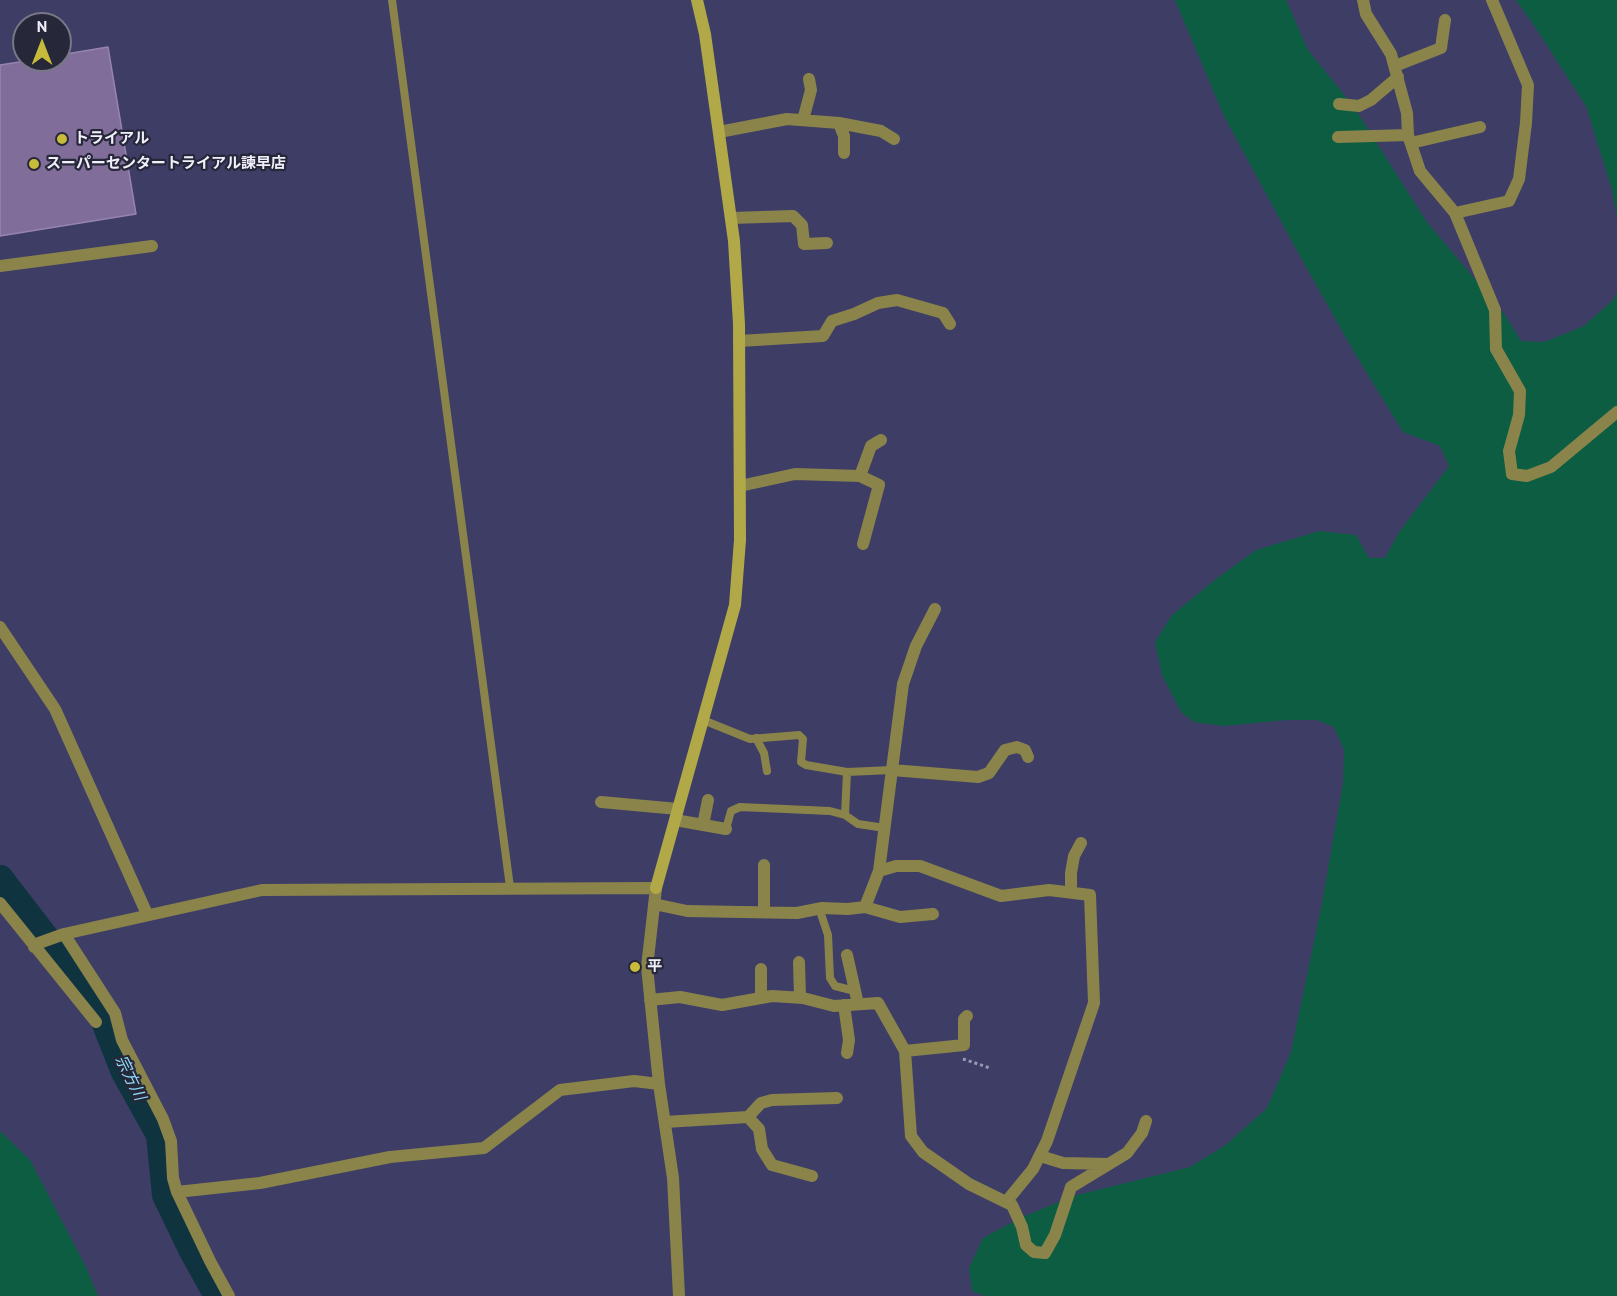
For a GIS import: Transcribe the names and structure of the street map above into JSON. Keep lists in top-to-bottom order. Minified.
{"water":["宗方川"],"places":["トライアル","スーパーセンタートライアル諫早店","平"],"north":"top"}
